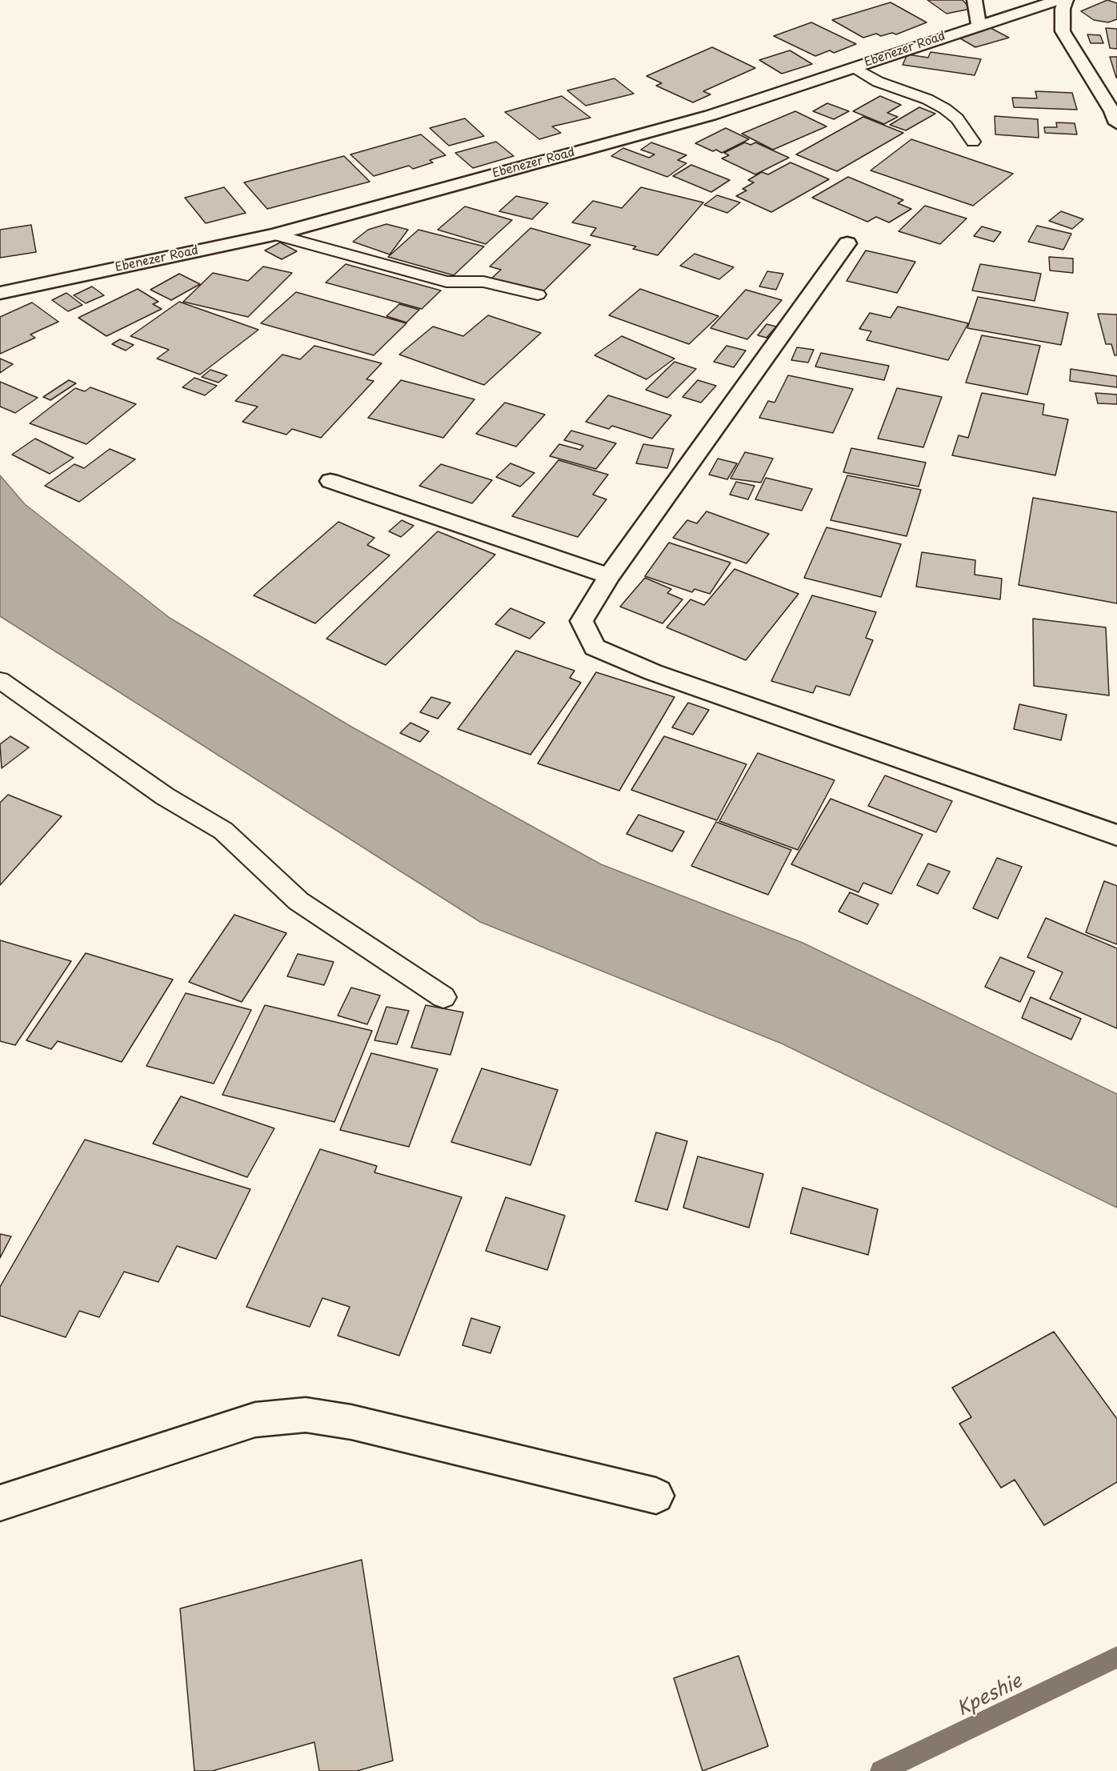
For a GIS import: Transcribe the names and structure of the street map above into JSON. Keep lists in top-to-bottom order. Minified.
{"streets":{"street":["Ebenezer Road"]},"water":["Kpeshie"]}
